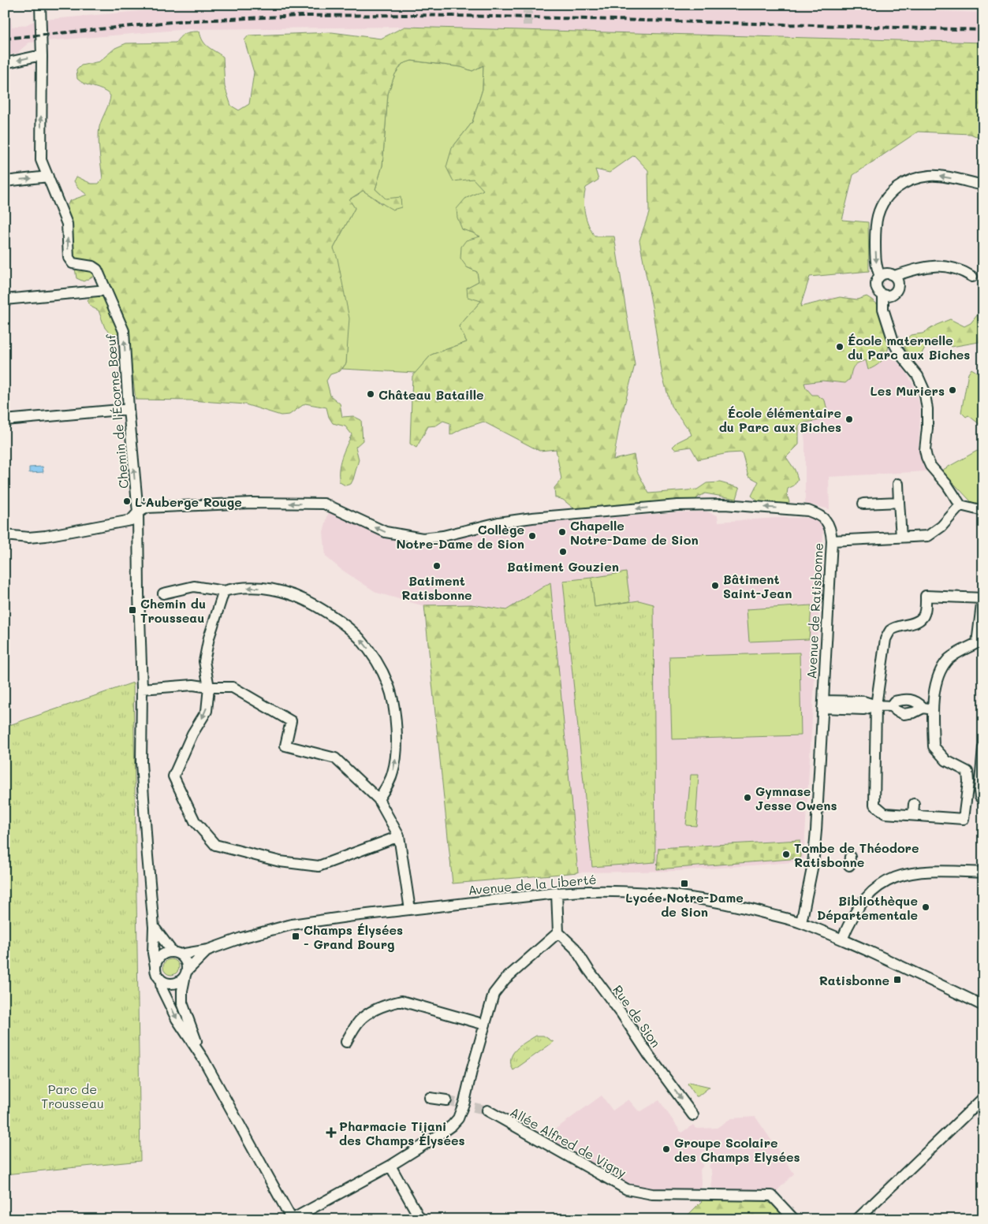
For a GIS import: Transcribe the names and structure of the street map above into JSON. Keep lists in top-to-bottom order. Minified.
{"streets":{"street":["Chemin de l'Écorne Bœuf","Avenue de Ratisbonne","Avenue de la Liberté","Rue de Sion","Allée Alfred de Vigny"]},"crossings":[["Chemin de l'Écorne Bœuf","Avenue de Ratisbonne"],["Chemin de l'Écorne Bœuf","Avenue de la Liberté"],["Avenue de Ratisbonne","Avenue de la Liberté"]],"one_way":["Chemin de l'Écorne Bœuf","Avenue de Ratisbonne","Rue de Sion"],"parks":["Parc de Trousseau"],"places":{"other":["École maternelle du Parc aux Biches","Les Muriers","Château Bataille","École élémentaire du Parc aux Biches","L'Auberge Rouge","Chapelle Notre-Dame de Sion","Collège Notre-Dame de Sion","Batiment Gouzien","Batiment Ratisbonne","Bâtiment Saint-Jean","Gymnase Jesse Owens","Tombe de Théodore Ratisbonne","Bibliothèque Départementale","Groupe Scolaire des Champs Elysées"],"transit":["Chemin du Trousseau","Lycée Notre-Dame de Sion","Champs Élysées - Grand Bourg","Ratisbonne"],"health":["Pharmacie Tijani des Champs Élysées"]}}
